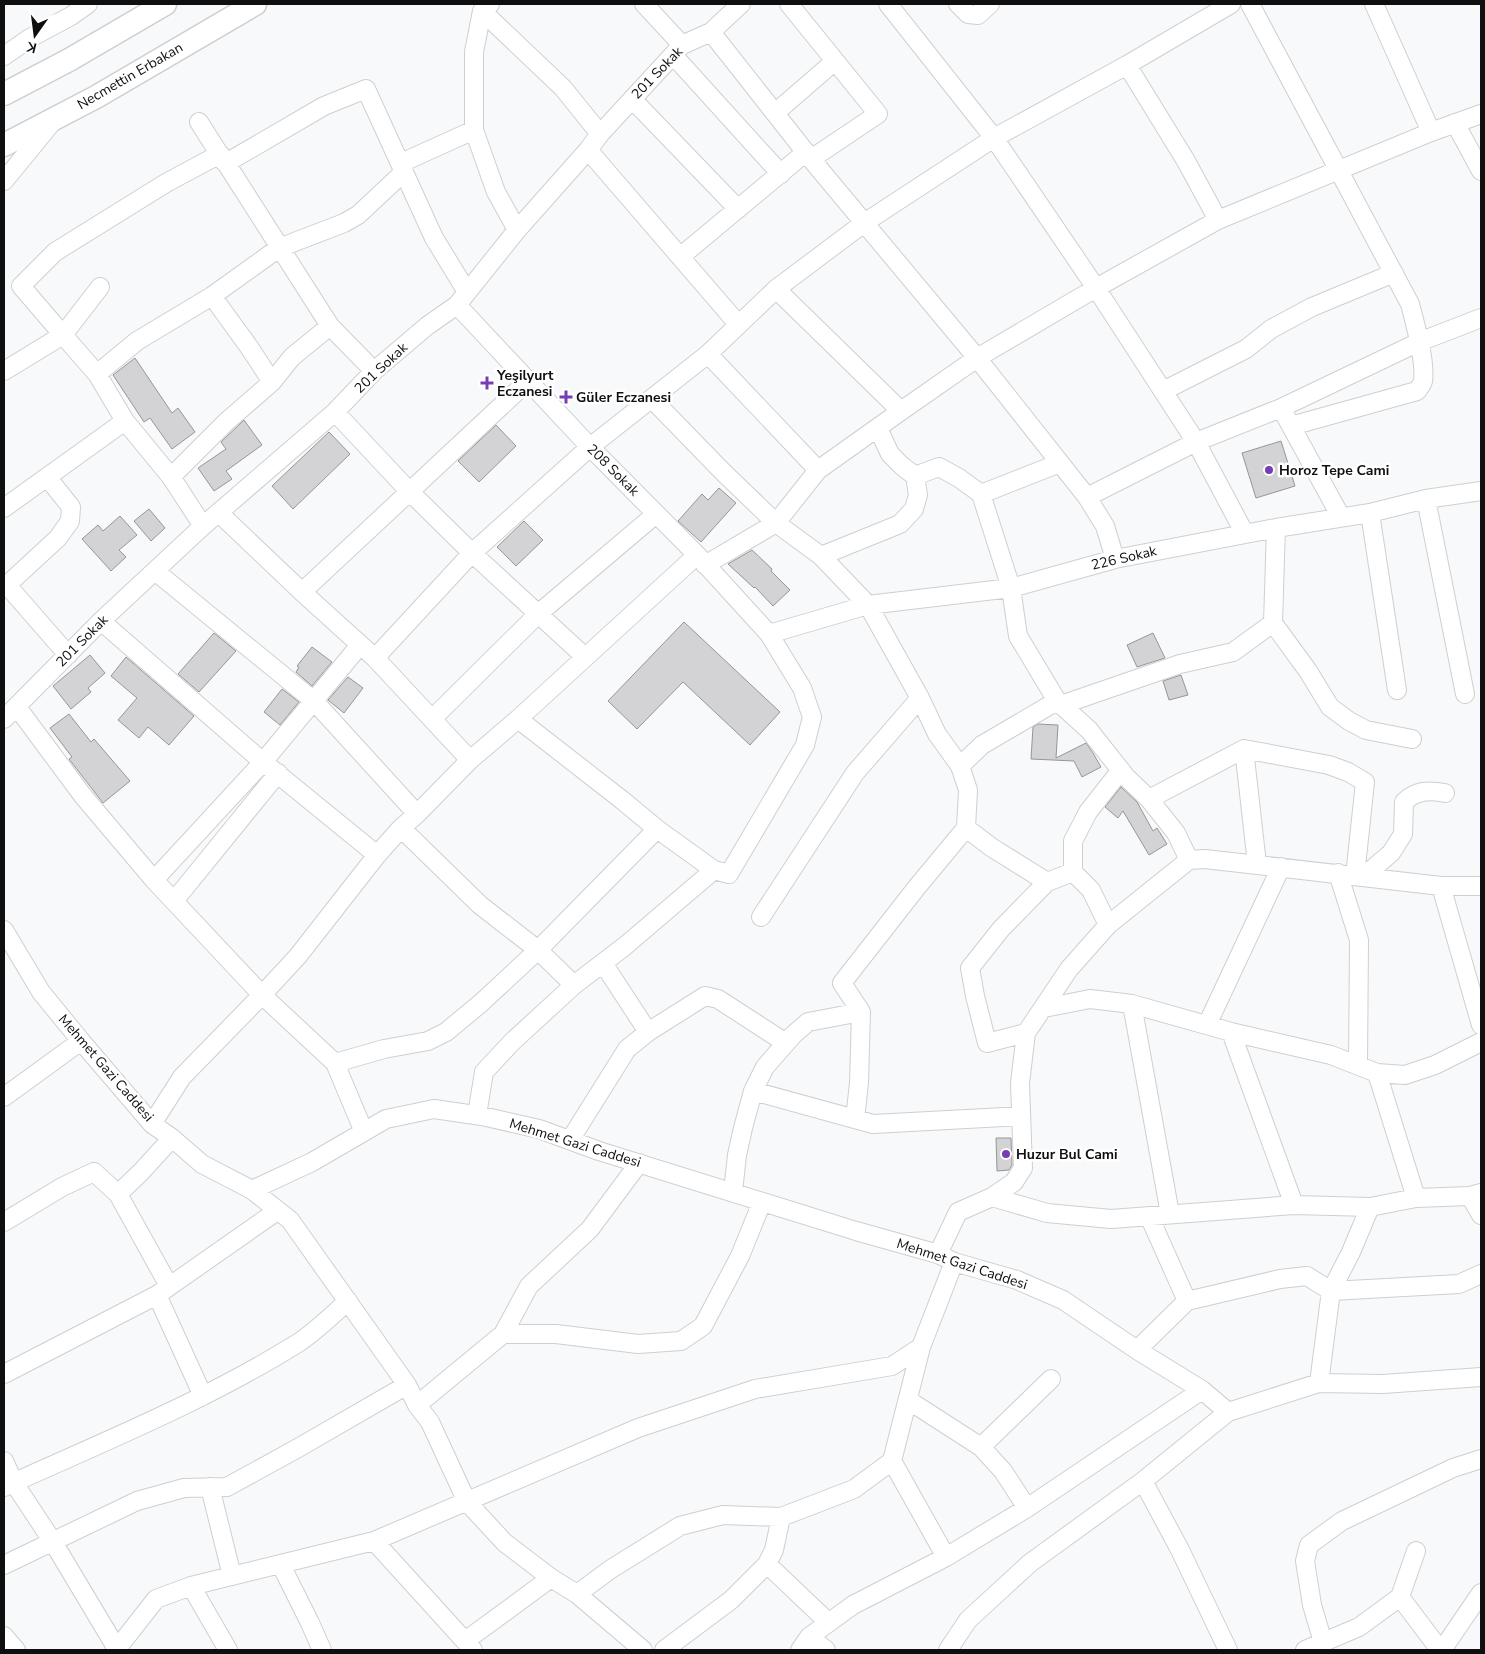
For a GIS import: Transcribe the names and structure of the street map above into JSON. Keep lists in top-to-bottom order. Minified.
{"streets":{"main road":["Necmettin Erbakan"],"street":["201 Sokak","208 Sokak","226 Sokak","Mehmet Gazi Caddesi"]},"crossings":[["201 Sokak","208 Sokak"],["208 Sokak","226 Sokak"]],"places":{"health":["Yeşilyurt Eczanesi","Güler Eczanesi"],"other":["Horoz Tepe Cami","Huzur Bul Cami"]},"north":"bottom"}
